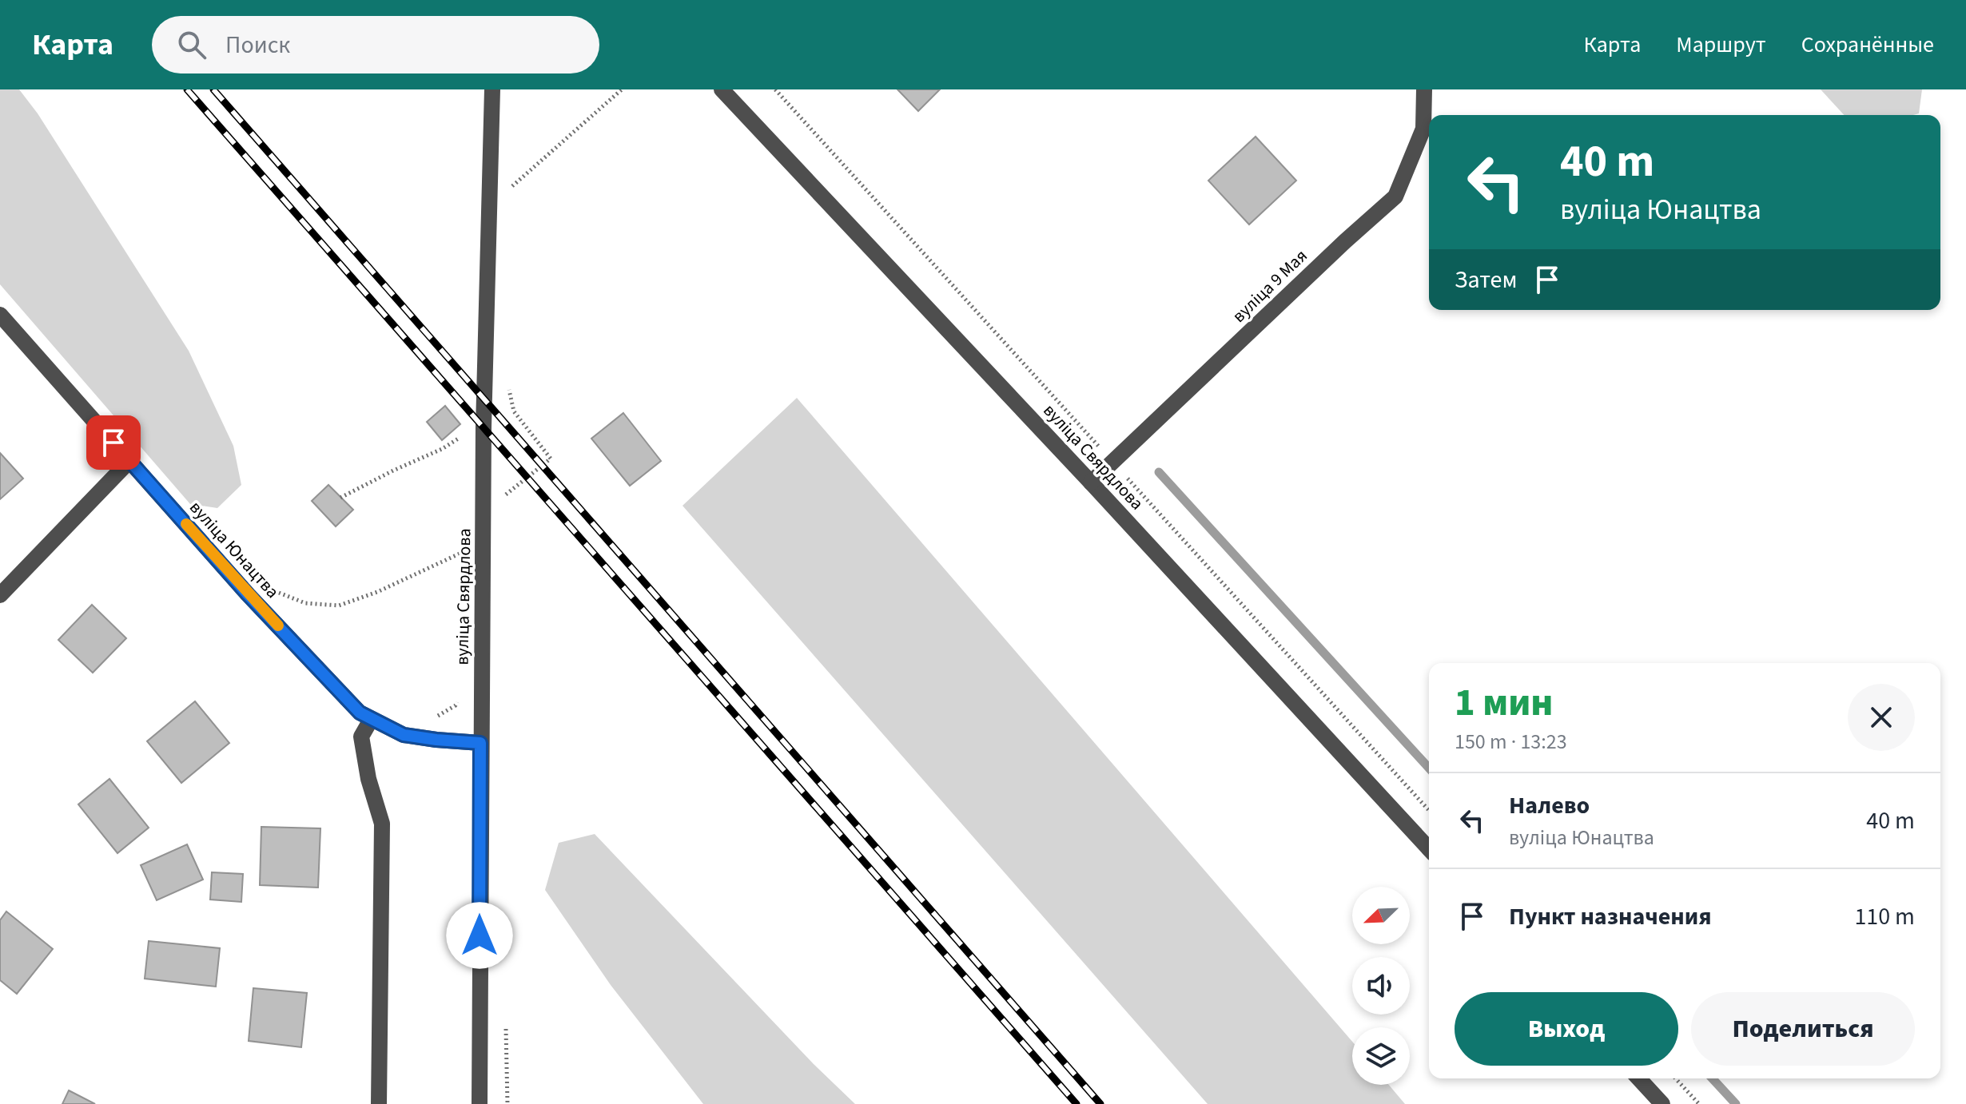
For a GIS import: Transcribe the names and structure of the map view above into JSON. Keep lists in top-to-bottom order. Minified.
{"streets":{"street":["вуліца 9 Мая","вуліца Свярдлова","вуліца Юнацтва"]},"crossings":[["вуліца 9 Мая","вуліца Свярдлова"],["вуліца Свярдлова","вуліца Юнацтва"]],"north":"bottom left","page":{"header":"Карта","search":"Поиск","nav":["Карта","Маршрут","Сохранённые"],"turn":["40 m","вуліца Юнацтва"],"then":"Затем","heading":["1 мин","150 m · 13:23"],"list":[{"name":"Налево","note":"вуліца Юнацтва","value":"40 m"},{"name":"Пункт назначения","value":"110 m"}],"buttons":["Выход","Поделиться"]}}
